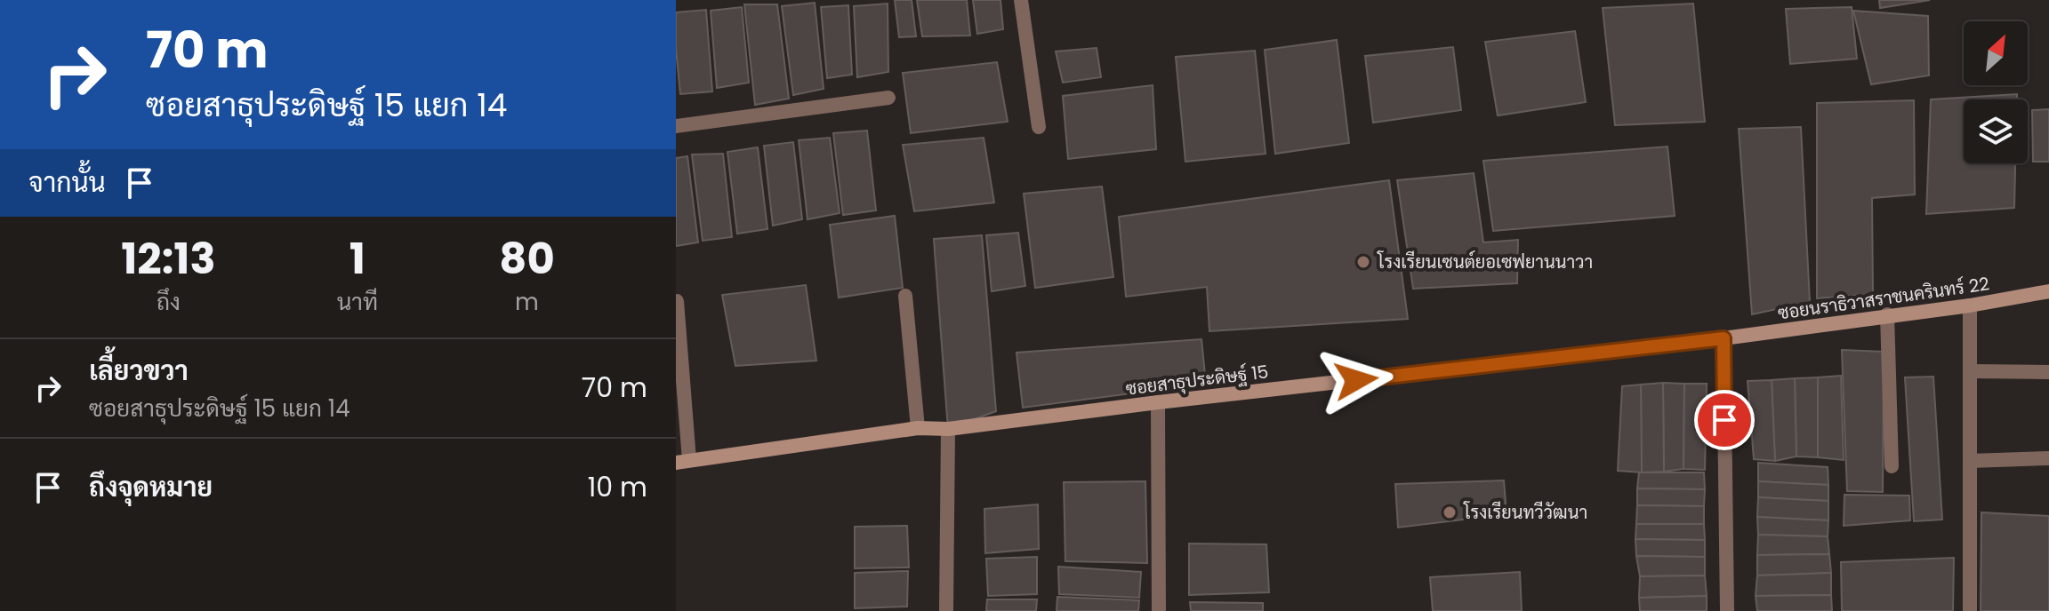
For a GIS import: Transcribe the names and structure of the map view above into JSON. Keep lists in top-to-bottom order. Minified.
{"streets":{"street":["ซอยนราธิวาสราชนครินทร์ 22","ซอยสาธุประดิษฐ์ 15"]},"crossings":[["ซอยนราธิวาสราชนครินทร์ 22","ซอยสาธุประดิษฐ์ 15"]],"places":["โรงเรียนเซนต์ยอเซฟยานนาวา","โรงเรียนทวีวัฒนา"],"north":"top right","page":{"turn":["70 m","ซอยสาธุประดิษฐ์ 15 แยก 14"],"then":"จากนั้น","eta":["12:13","ถึง","1","นาที","80","m"],"list":[{"name":"เลี้ยวขวา","note":"ซอยสาธุประดิษฐ์ 15 แยก 14","value":"70 m"},{"name":"ถึงจุดหมาย","value":"10 m"}]}}
